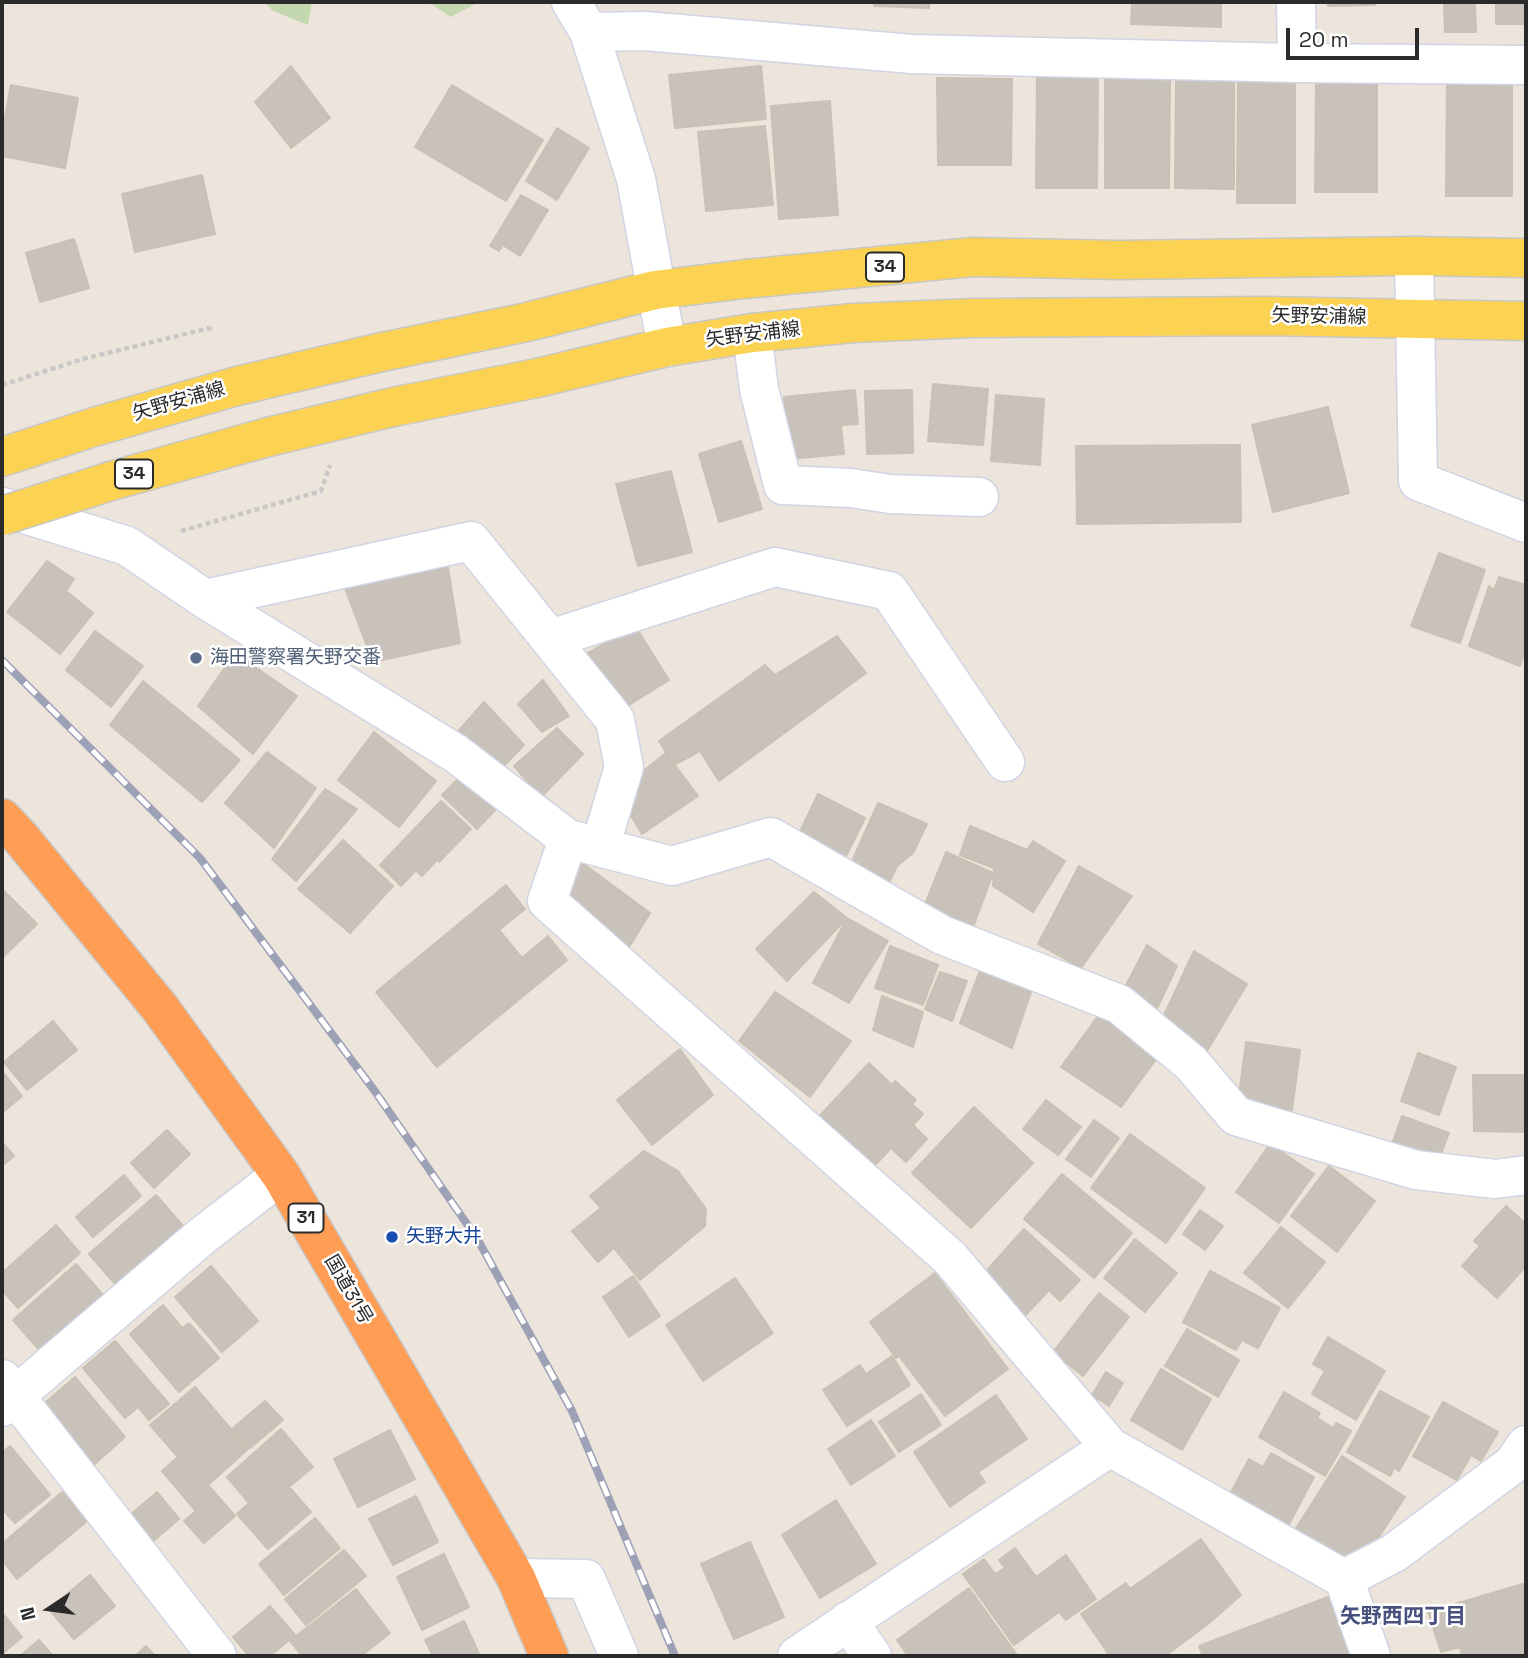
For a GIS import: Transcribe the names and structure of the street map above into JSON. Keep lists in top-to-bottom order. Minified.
{"streets":{"highway":["31","国道31号"],"main road":["34","矢野安浦線"]},"districts":["矢野西四丁目"],"places":["海田警察署矢野交番","矢野大井"],"scale_bar":"20 m","north":"left"}
